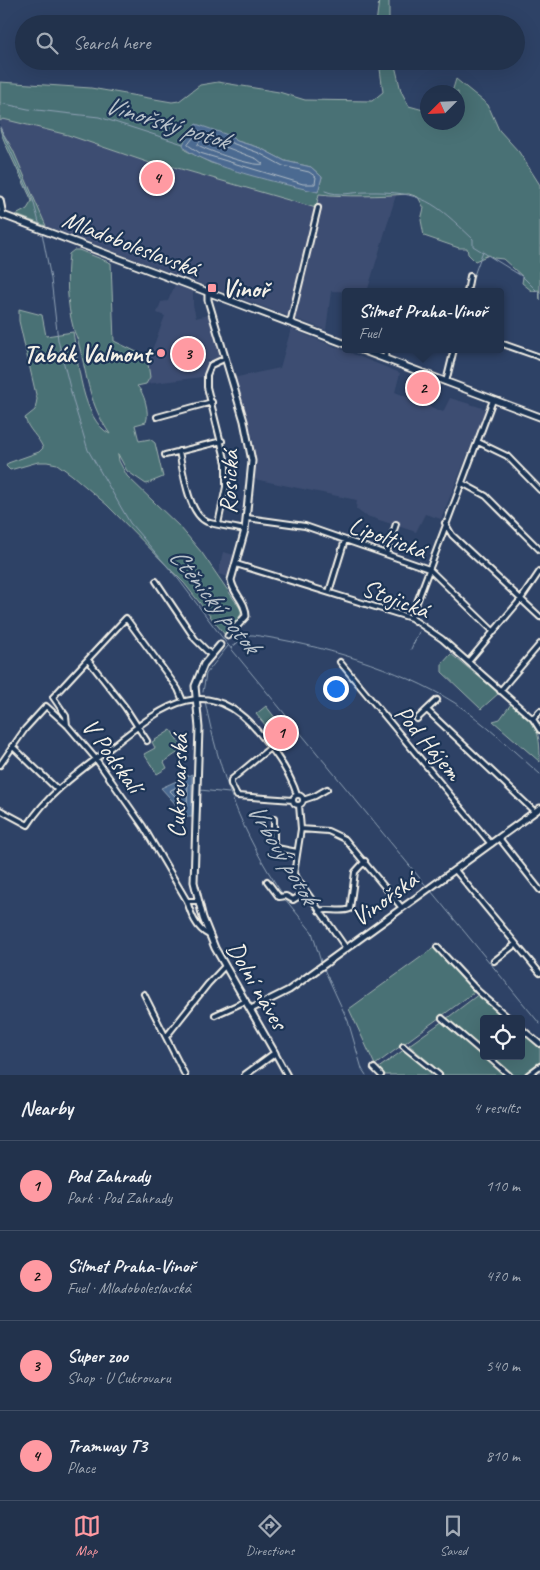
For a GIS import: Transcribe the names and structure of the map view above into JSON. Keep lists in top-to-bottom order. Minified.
{"streets":{"main road":["Mladoboleslavská"],"street":["Rosická","Lipoltická","Stojická","Pod Hájem","V Podskalí","Cukrovarská","Vinořská","Dolní náves"]},"crossings":[["Mladoboleslavská","Rosická"],["Rosická","Lipoltická"],["Rosická","Stojická"],["Pod Hájem","Vinořská"],["V Podskalí","Cukrovarská"],["V Podskalí","Dolní náves"],["Cukrovarská","Dolní náves"],["Vinořská","Dolní náves"]],"water":["Vinořský potok","Ctěnický potok","Vrbový potok"],"places":{"transit":["Vinoř"],"other":["Tabák Valmont"]},"north":"bottom left","page":{"search":"Search here","pins":["4","3","2","1"],"popup":["Silmet Praha-Vinoř","Fuel"],"heading":["Nearby","4 results"],"list":[{"mark":"1","name":"Pod Zahrady","note":"Park · Pod Zahrady","value":"110 m"},{"mark":"2","name":"Silmet Praha-Vinoř","note":"Fuel · Mladoboleslavská","value":"470 m"},{"mark":"3","name":"Super zoo","note":"Shop · U Cukrovaru","value":"540 m"},{"mark":"4","name":"Tramway T3","note":"Place","value":"810 m"}],"nav":["Map","Directions","Saved"]}}
